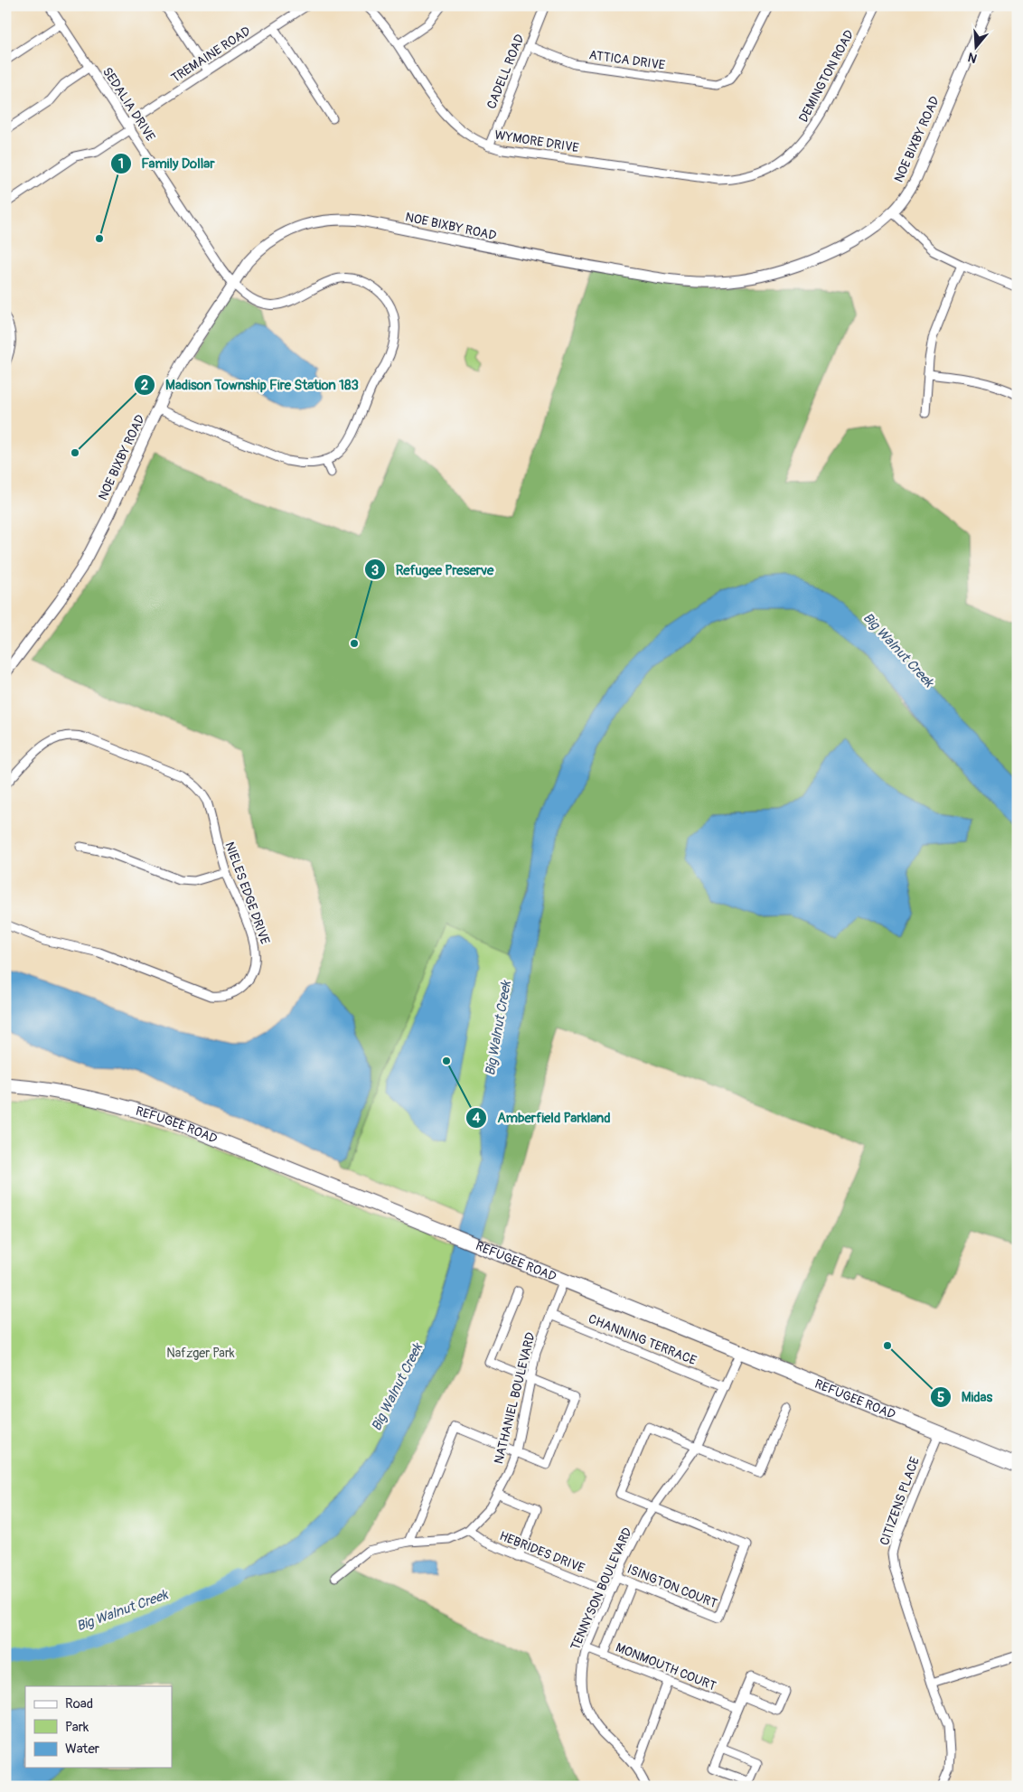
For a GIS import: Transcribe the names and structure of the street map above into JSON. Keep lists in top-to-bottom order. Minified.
{"streets":{"main road":["REFUGEE ROAD"],"street":["TREMAINE ROAD","ATTICA DRIVE","CADELL ROAD","DEMINGTON ROAD","SEDALIA DRIVE","NOE BIXBY ROAD","WYMORE DRIVE","NIELES EDGE DRIVE","CHANNING TERRACE","NATHANIEL BOULEVARD","CITIZENS PLACE","HEBRIDES DRIVE","ISINGTON COURT","TENNYSON BOULEVARD","MONMOUTH COURT"]},"crossings":[["TREMAINE ROAD","SEDALIA DRIVE"],["ATTICA DRIVE","CADELL ROAD"],["CADELL ROAD","WYMORE DRIVE"],["DEMINGTON ROAD","WYMORE DRIVE"],["SEDALIA DRIVE","NOE BIXBY ROAD"],["REFUGEE ROAD","NATHANIEL BOULEVARD"],["REFUGEE ROAD","CITIZENS PLACE"],["REFUGEE ROAD","TENNYSON BOULEVARD"],["CHANNING TERRACE","NATHANIEL BOULEVARD"],["CHANNING TERRACE","TENNYSON BOULEVARD"],["NATHANIEL BOULEVARD","HEBRIDES DRIVE"],["HEBRIDES DRIVE","TENNYSON BOULEVARD"],["ISINGTON COURT","TENNYSON BOULEVARD"],["TENNYSON BOULEVARD","MONMOUTH COURT"]],"water":["Big Walnut Creek"],"parks":["Nafzger Park"],"places":["Family Dollar","Madison Township Fire Station 183","Refugee Preserve","Amberfield Parkland","Midas"],"legend":["Road","Park","Water"],"north":"bottom"}
